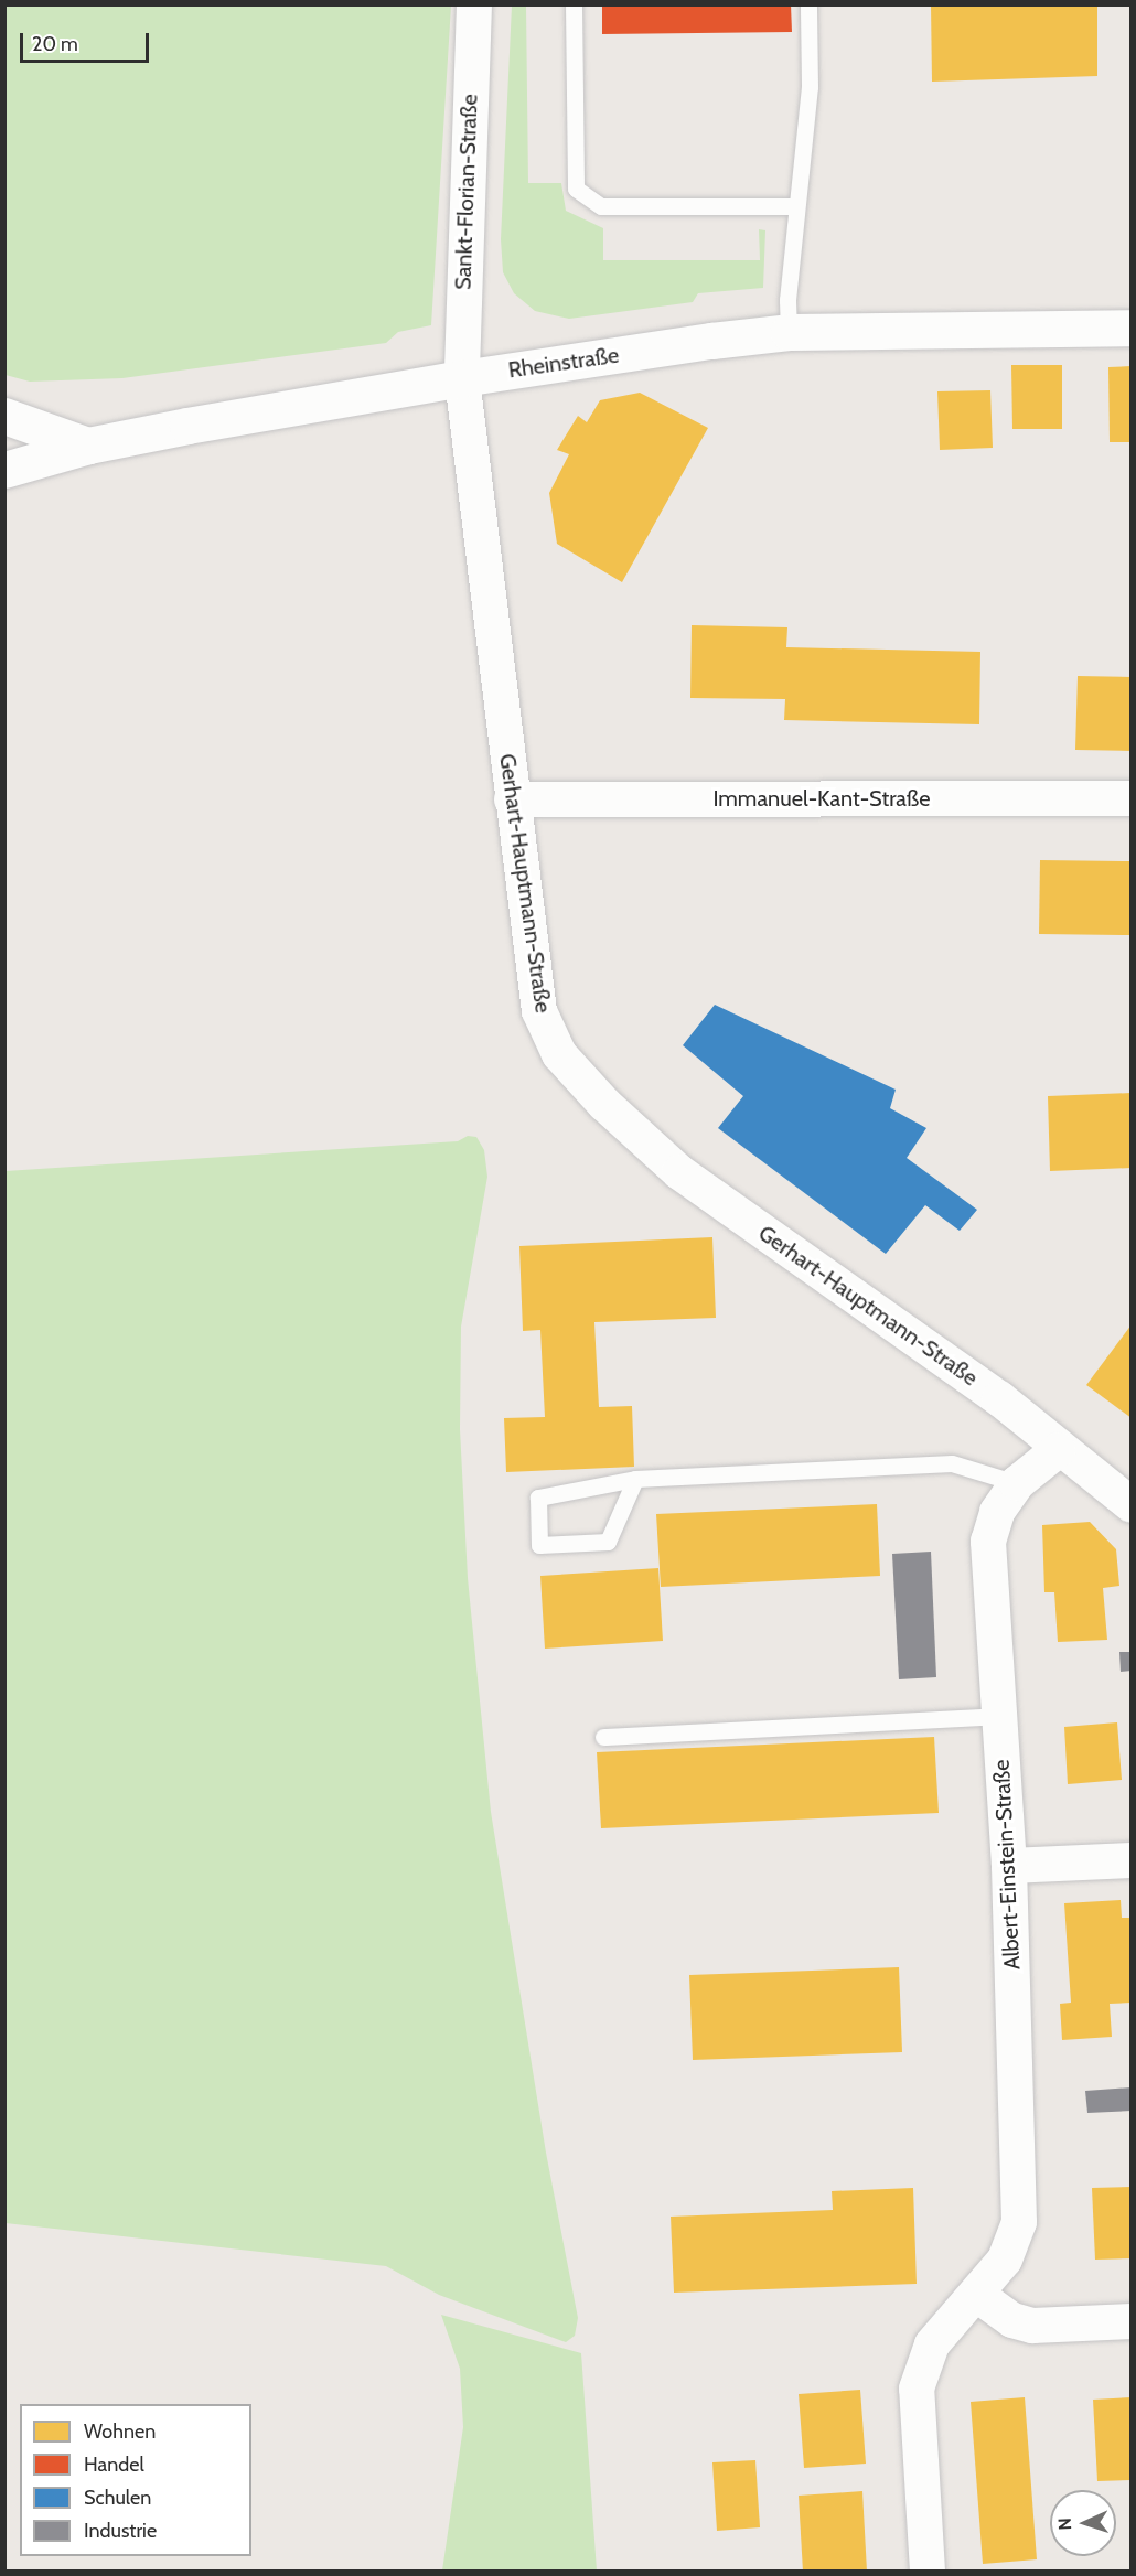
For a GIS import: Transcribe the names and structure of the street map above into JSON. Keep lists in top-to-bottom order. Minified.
{"streets":{"main road":["Rheinstraße"],"street":["Sankt-Florian-Straße","Immanuel-Kant-Straße","Gerhart-Hauptmann-Straße","Albert-Einstein-Straße"]},"crossings":[["Sankt-Florian-Straße","Rheinstraße"],["Sankt-Florian-Straße","Gerhart-Hauptmann-Straße"],["Rheinstraße","Gerhart-Hauptmann-Straße"],["Immanuel-Kant-Straße","Gerhart-Hauptmann-Straße"],["Gerhart-Hauptmann-Straße","Albert-Einstein-Straße"]],"legend":["Wohnen","Handel","Schulen","Industrie"],"scale_bar":"20 m","north":"left"}
